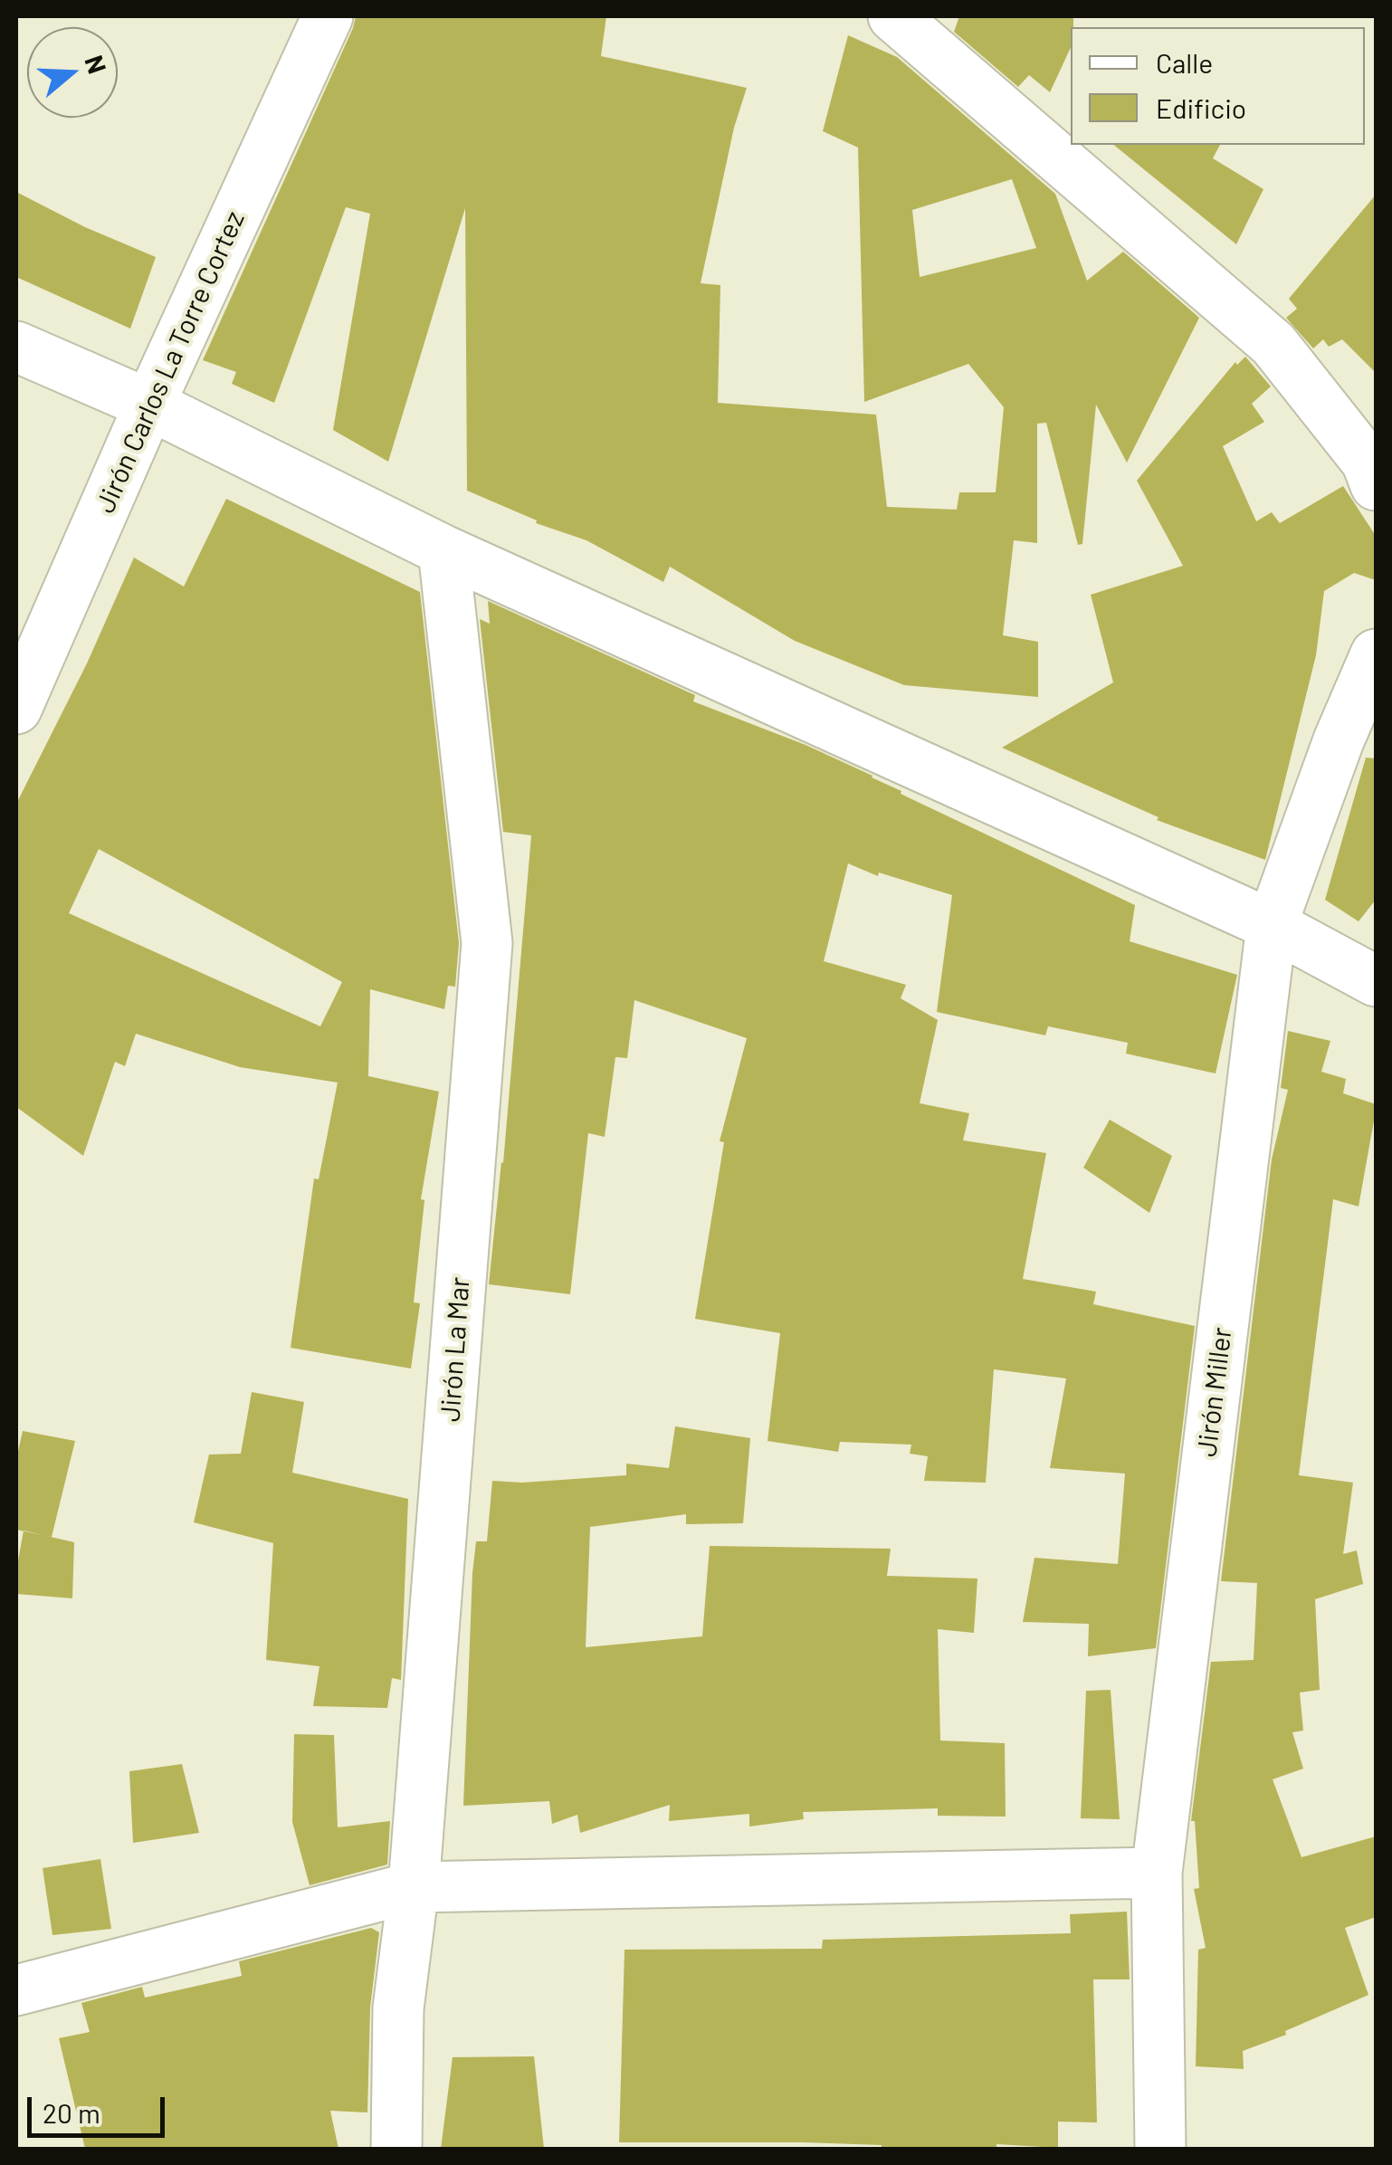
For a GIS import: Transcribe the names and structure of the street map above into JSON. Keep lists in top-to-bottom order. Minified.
{"streets":{"street":["Jirón Carlos La Torre Cortez","Jirón La Mar","Jirón Miller"]},"legend":["Calle","Edificio"],"scale_bar":"20 m","north":"right"}
